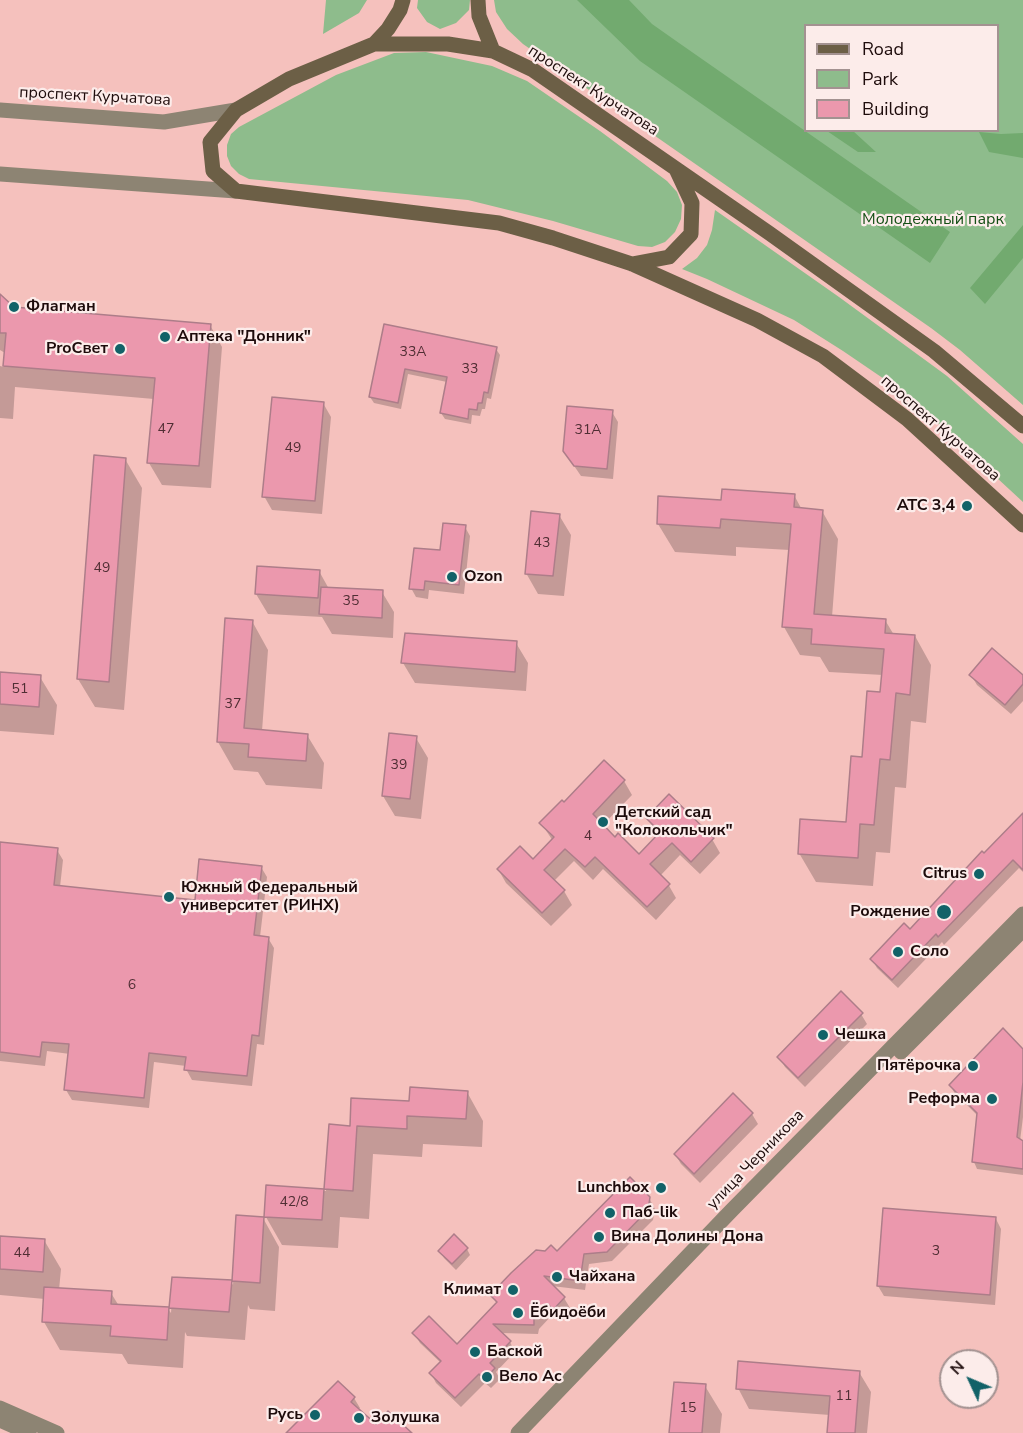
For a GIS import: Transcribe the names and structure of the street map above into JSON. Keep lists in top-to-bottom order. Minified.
{"streets":{"main road":["проспект Курчатова"],"street":["улица Черникова"]},"parks":["Молодежный парк"],"places":["Флагман","Аптека \"Донник\"","ProСвет","АТС 3,4","Ozon","Детский сад \"Колокольчик\"","Citrus","Южный Федеральный университет (РИНХ)","Рождение","Соло","Чешка","Пятёрочка","Реформа","Lunchbox","Паб-lik","Вина Долины Дона","Чайхана","Климат","Ёбидоёби","Баской","Вело Ас","Русь","Золушка"],"house_numbers":["33А","33","47","31А","49","43","49","35","51","37","39","4","6","42/8","3","44","11","15"],"legend":["Road","Park","Building"],"north":"top left"}
